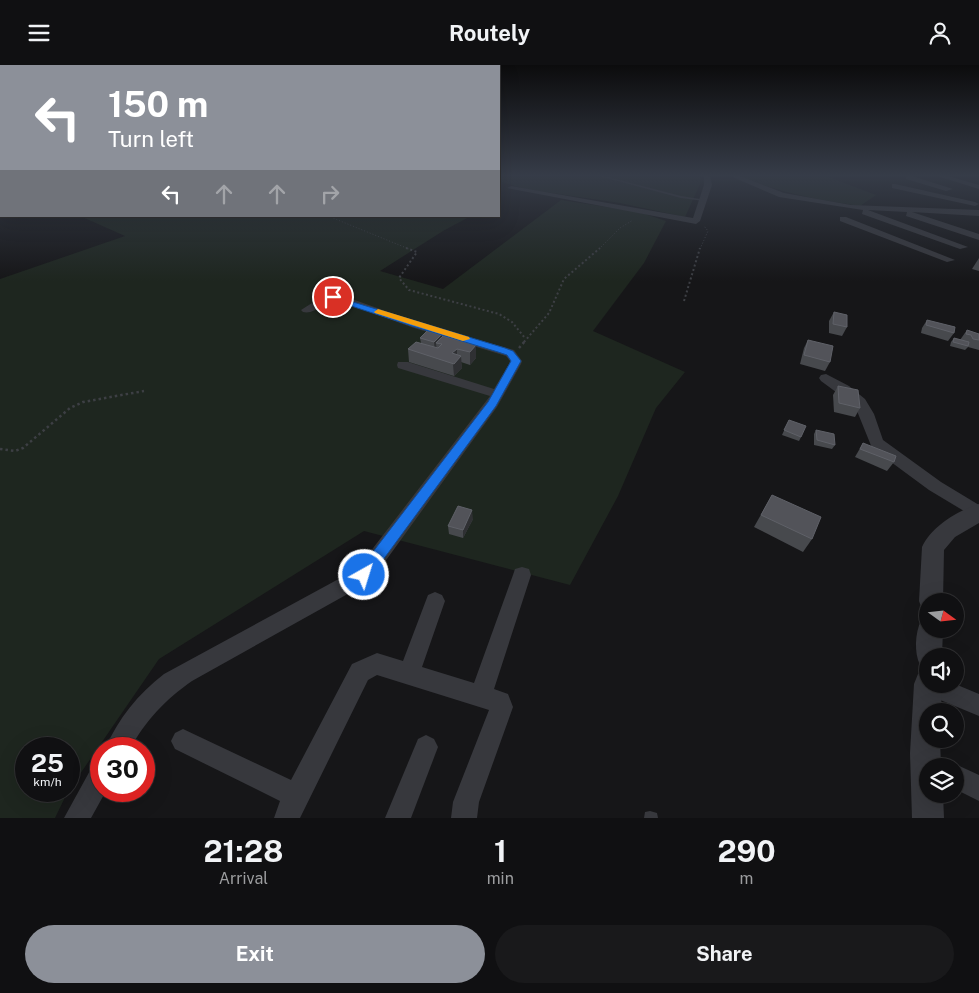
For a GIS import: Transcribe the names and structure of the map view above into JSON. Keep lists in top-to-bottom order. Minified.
{"north":"right","page":{"header":"Routely","turn":["150 m","Turn left"],"speed":"25 km/h","limit":"30","eta":["21:28","Arrival","1","min","290","m"],"buttons":["Exit","Share"]}}
